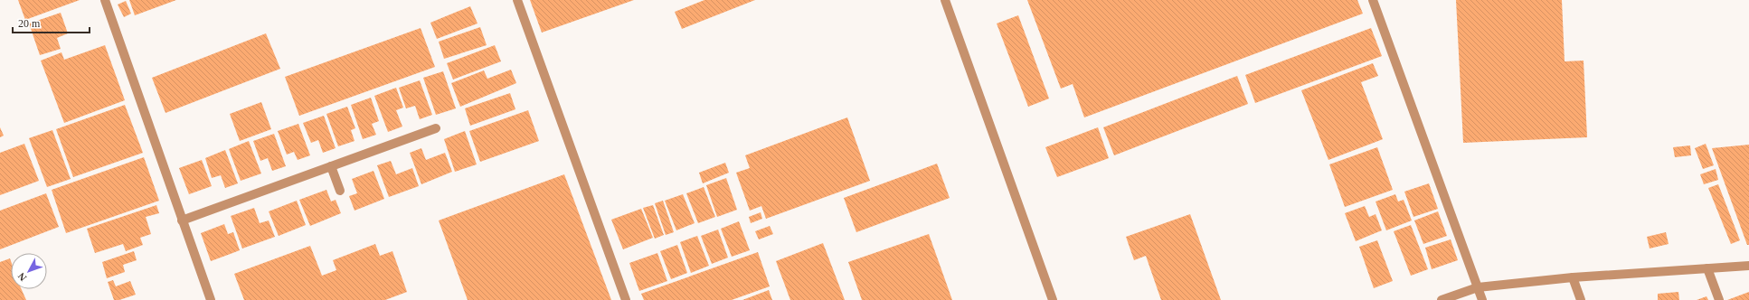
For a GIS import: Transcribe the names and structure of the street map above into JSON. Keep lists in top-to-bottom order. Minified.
{"scale_bar":"20 m","north":"bottom left"}
